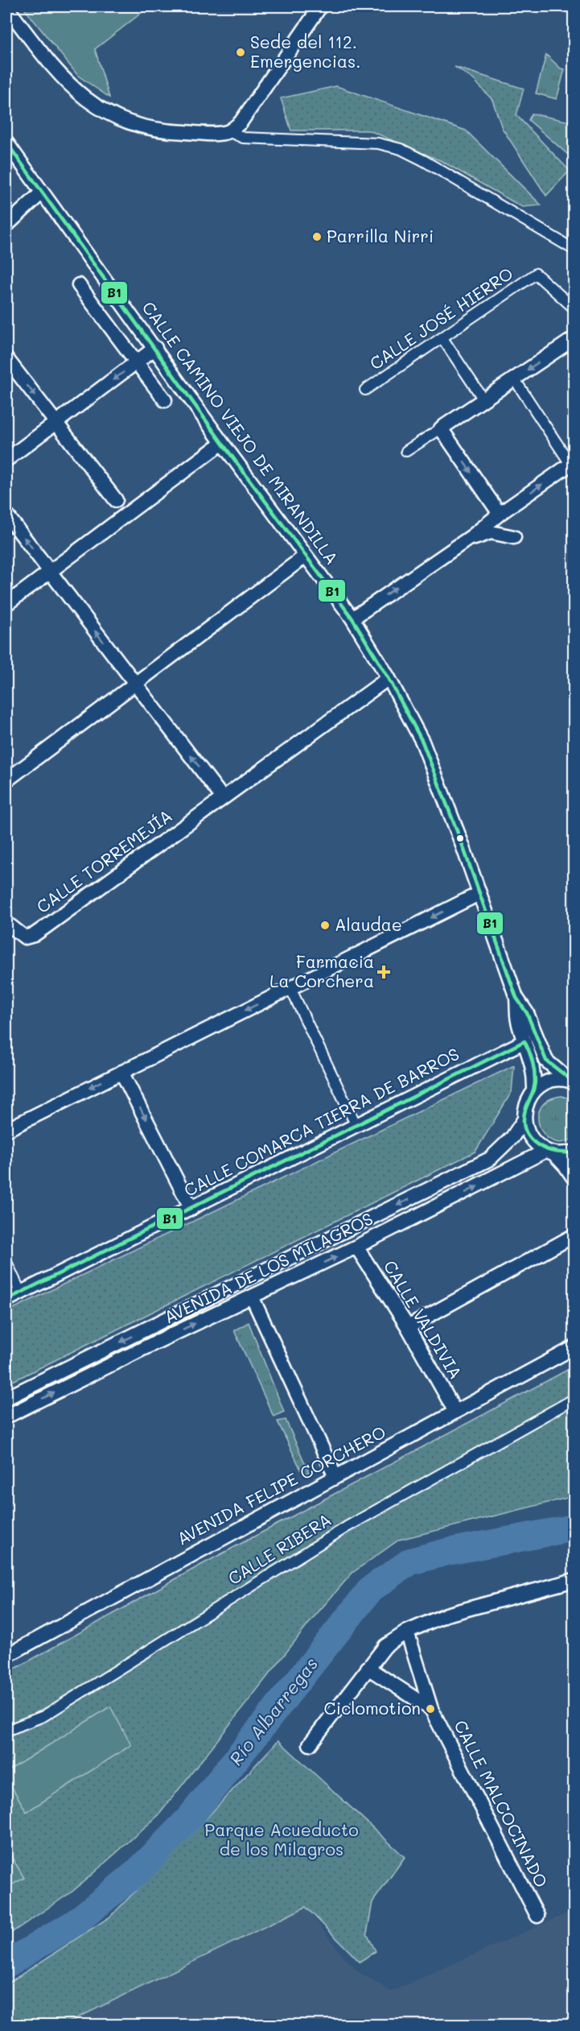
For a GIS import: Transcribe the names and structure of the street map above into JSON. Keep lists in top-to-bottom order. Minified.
{"streets":{"street":["CALLE JOSÉ HIERRO","CALLE CAMINO VIEJO DE MIRANDILLA","CALLE TORREMEJÍA","CALLE COMARCA TIERRA DE BARROS","AVENIDA DE LOS MILAGROS","CALLE VALDIVIA","AVENIDA FELIPE CORCHERO","CALLE RIBERA","CALLE MALCOCINADO"]},"crossings":[["CALLE CAMINO VIEJO DE MIRANDILLA","CALLE TORREMEJÍA"],["CALLE CAMINO VIEJO DE MIRANDILLA","CALLE COMARCA TIERRA DE BARROS"],["CALLE CAMINO VIEJO DE MIRANDILLA","AVENIDA DE LOS MILAGROS"],["AVENIDA DE LOS MILAGROS","CALLE VALDIVIA"],["CALLE VALDIVIA","AVENIDA FELIPE CORCHERO"]],"water":["Río Albarregas"],"parks":["Parque Acueducto de los Milagros"],"places":{"other":["Sede del 112. Emergencias.","Parrilla Nirri","Alaudae","Ciclomotion"],"health":["Farmacia La Corchera"]},"lines":["transit line B1"]}
